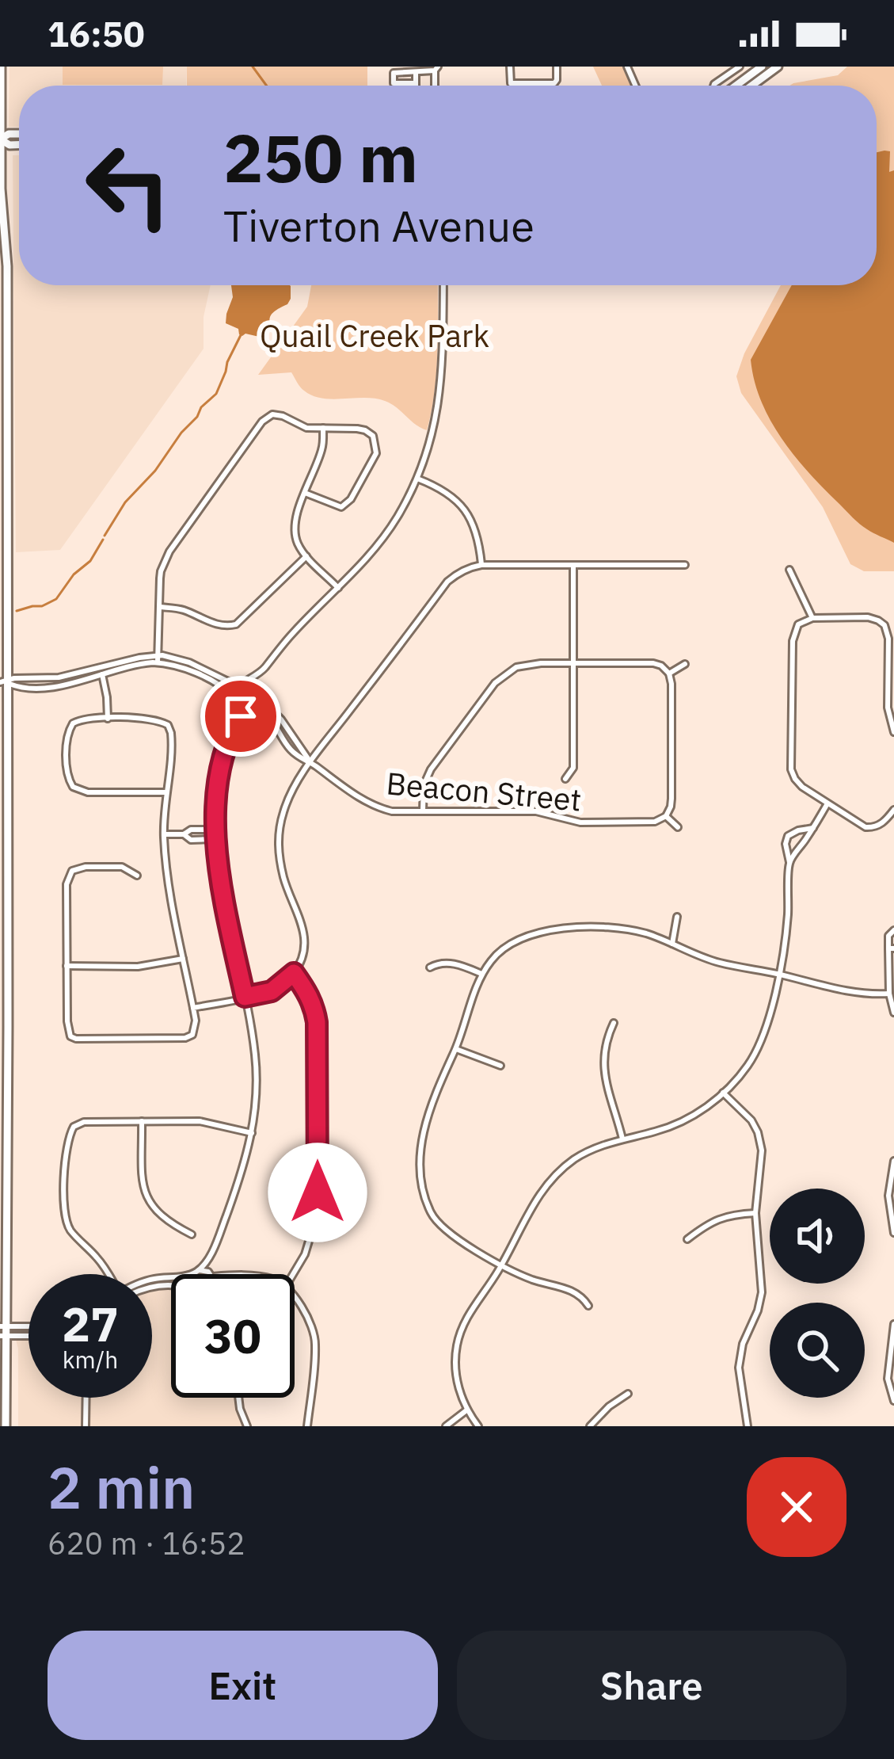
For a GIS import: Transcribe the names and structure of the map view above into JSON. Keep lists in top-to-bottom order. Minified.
{"streets":{"street":["Beacon Street"]},"parks":["Quail Creek Park"],"page":{"status":"16:50","turn":["250 m","Tiverton Avenue"],"speed":"27 km/h","limit":"30","heading":["2 min","620 m · 16:52"],"buttons":["Exit","Share"]}}
